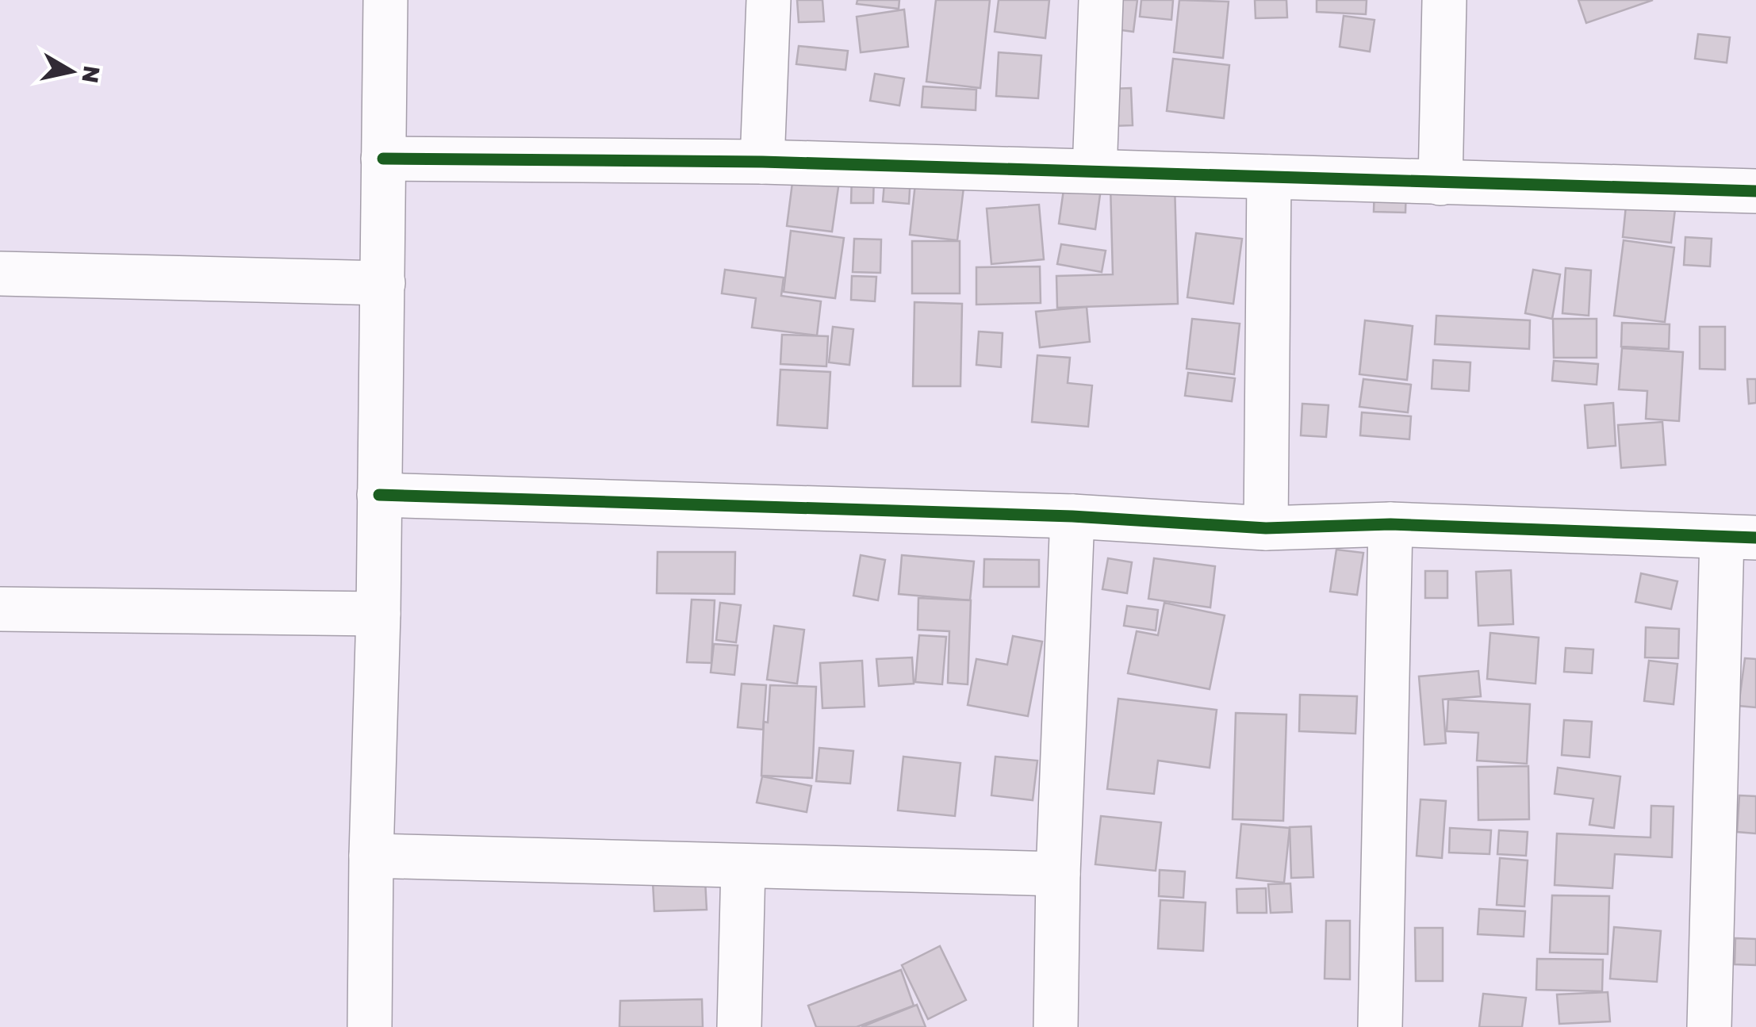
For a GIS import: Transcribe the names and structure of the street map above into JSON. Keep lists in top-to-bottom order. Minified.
{"north":"right"}
